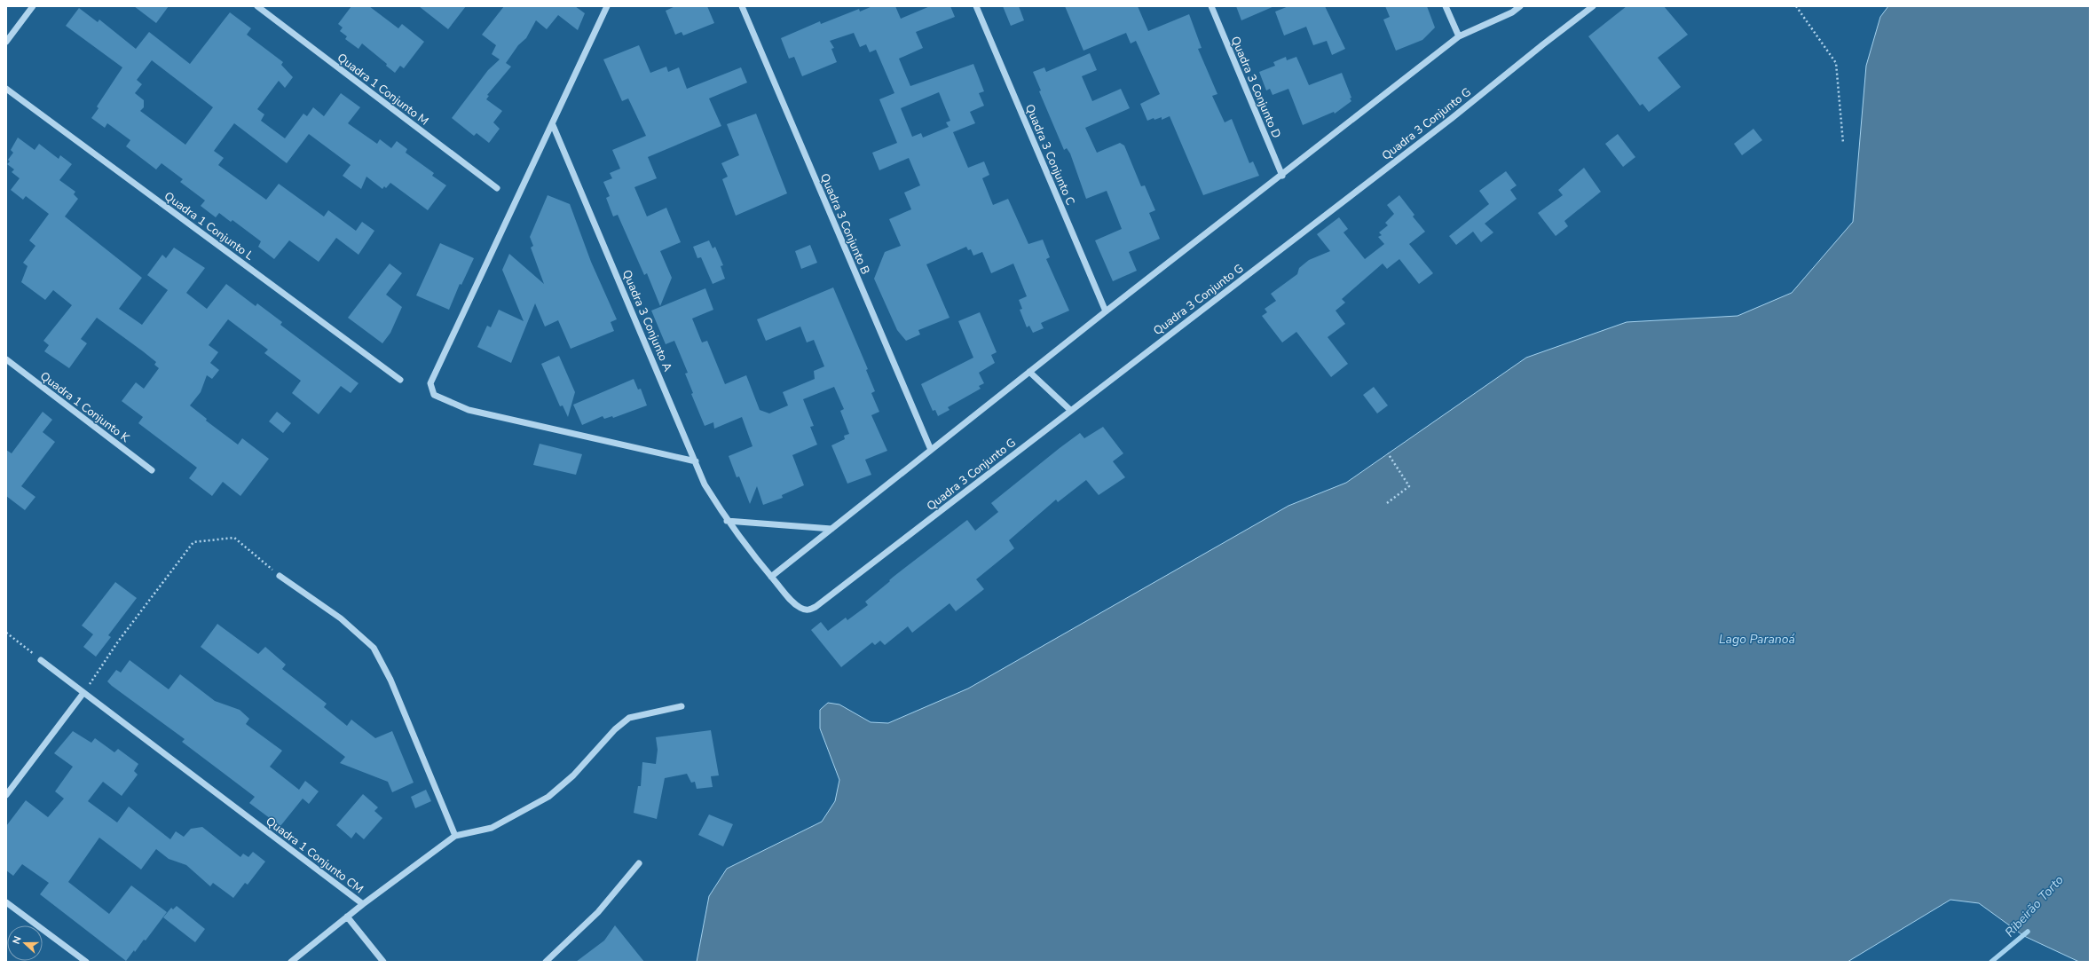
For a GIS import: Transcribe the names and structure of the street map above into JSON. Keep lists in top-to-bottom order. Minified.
{"streets":{"street":["Quadra 3 Conjunto D","Quadra 1 Conjunto M","Quadra 3 Conjunto G","Quadra 3 Conjunto C","Quadra 3 Conjunto B","Quadra 1 Conjunto L","Quadra 3 Conjunto A","Quadra 1 Conjunto K","Quadra 1 Conjunto CM"]},"crossings":[["Quadra 3 Conjunto G","Quadra 3 Conjunto A"]],"water":["Lago Paranoá","Ribeirão Torto"],"north":"left"}
